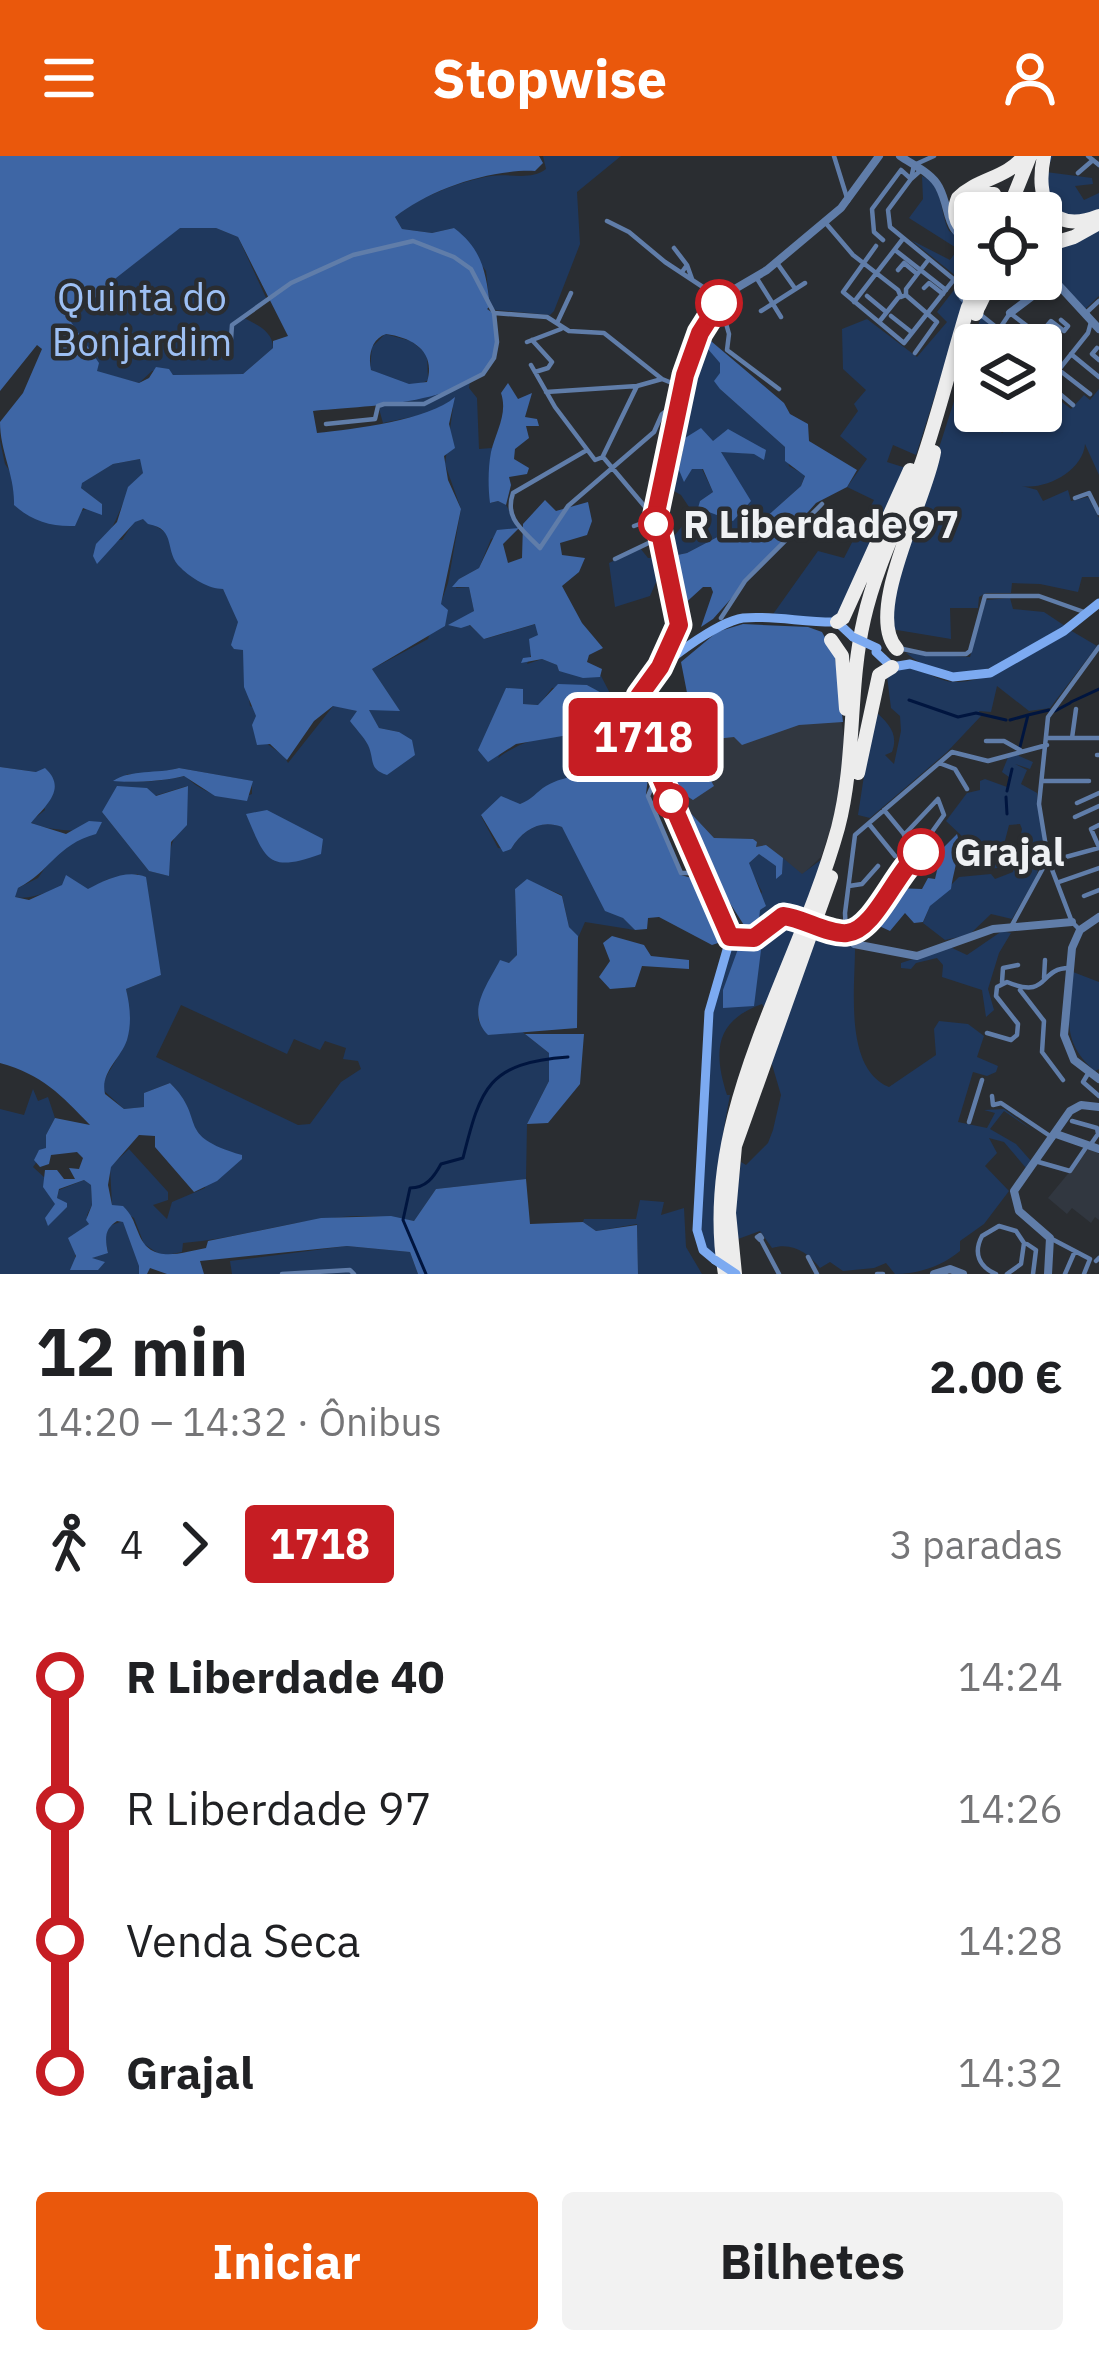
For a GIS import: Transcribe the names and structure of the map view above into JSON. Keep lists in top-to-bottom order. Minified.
{"parks":["Quinta do Bonjardim"],"places":["R Liberdade 97","Grajal"],"lines":["bus line 1718"],"page":{"header":"Stopwise","on_map":"1718","heading":["12 min","14:20 – 14:32 · Ônibus","2.00 €"],"legs":["4","1718","3 paradas"],"list":[{"name":"R Liberdade 40","value":"14:24"},{"name":"R Liberdade 97","value":"14:26"},{"name":"Venda Seca","value":"14:28"},{"name":"Grajal","value":"14:32"}],"buttons":["Iniciar","Bilhetes"]}}
